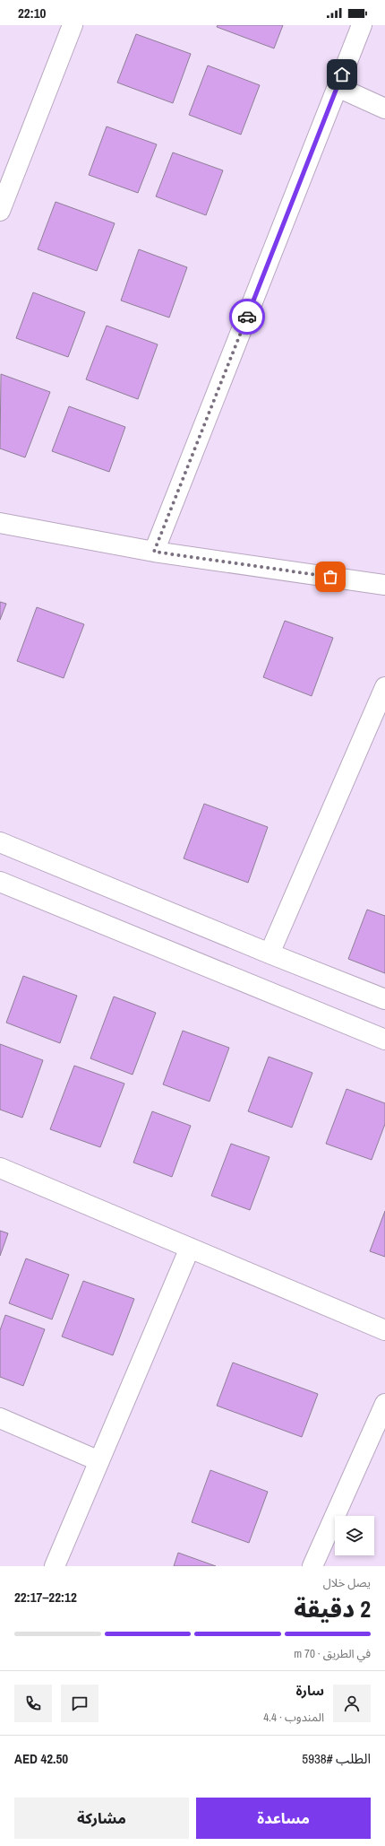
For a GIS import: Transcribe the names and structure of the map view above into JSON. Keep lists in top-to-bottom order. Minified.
{"page":{"status":"22:10","heading":["2 دقيقة","يصل خلال","22:12–22:17"],"panel":["سارة","المندوب · 4.4","الطلب #5938","AED 42.50"],"bar":"في الطريق · 70 m","buttons":["مساعدة","مشاركة"]}}
